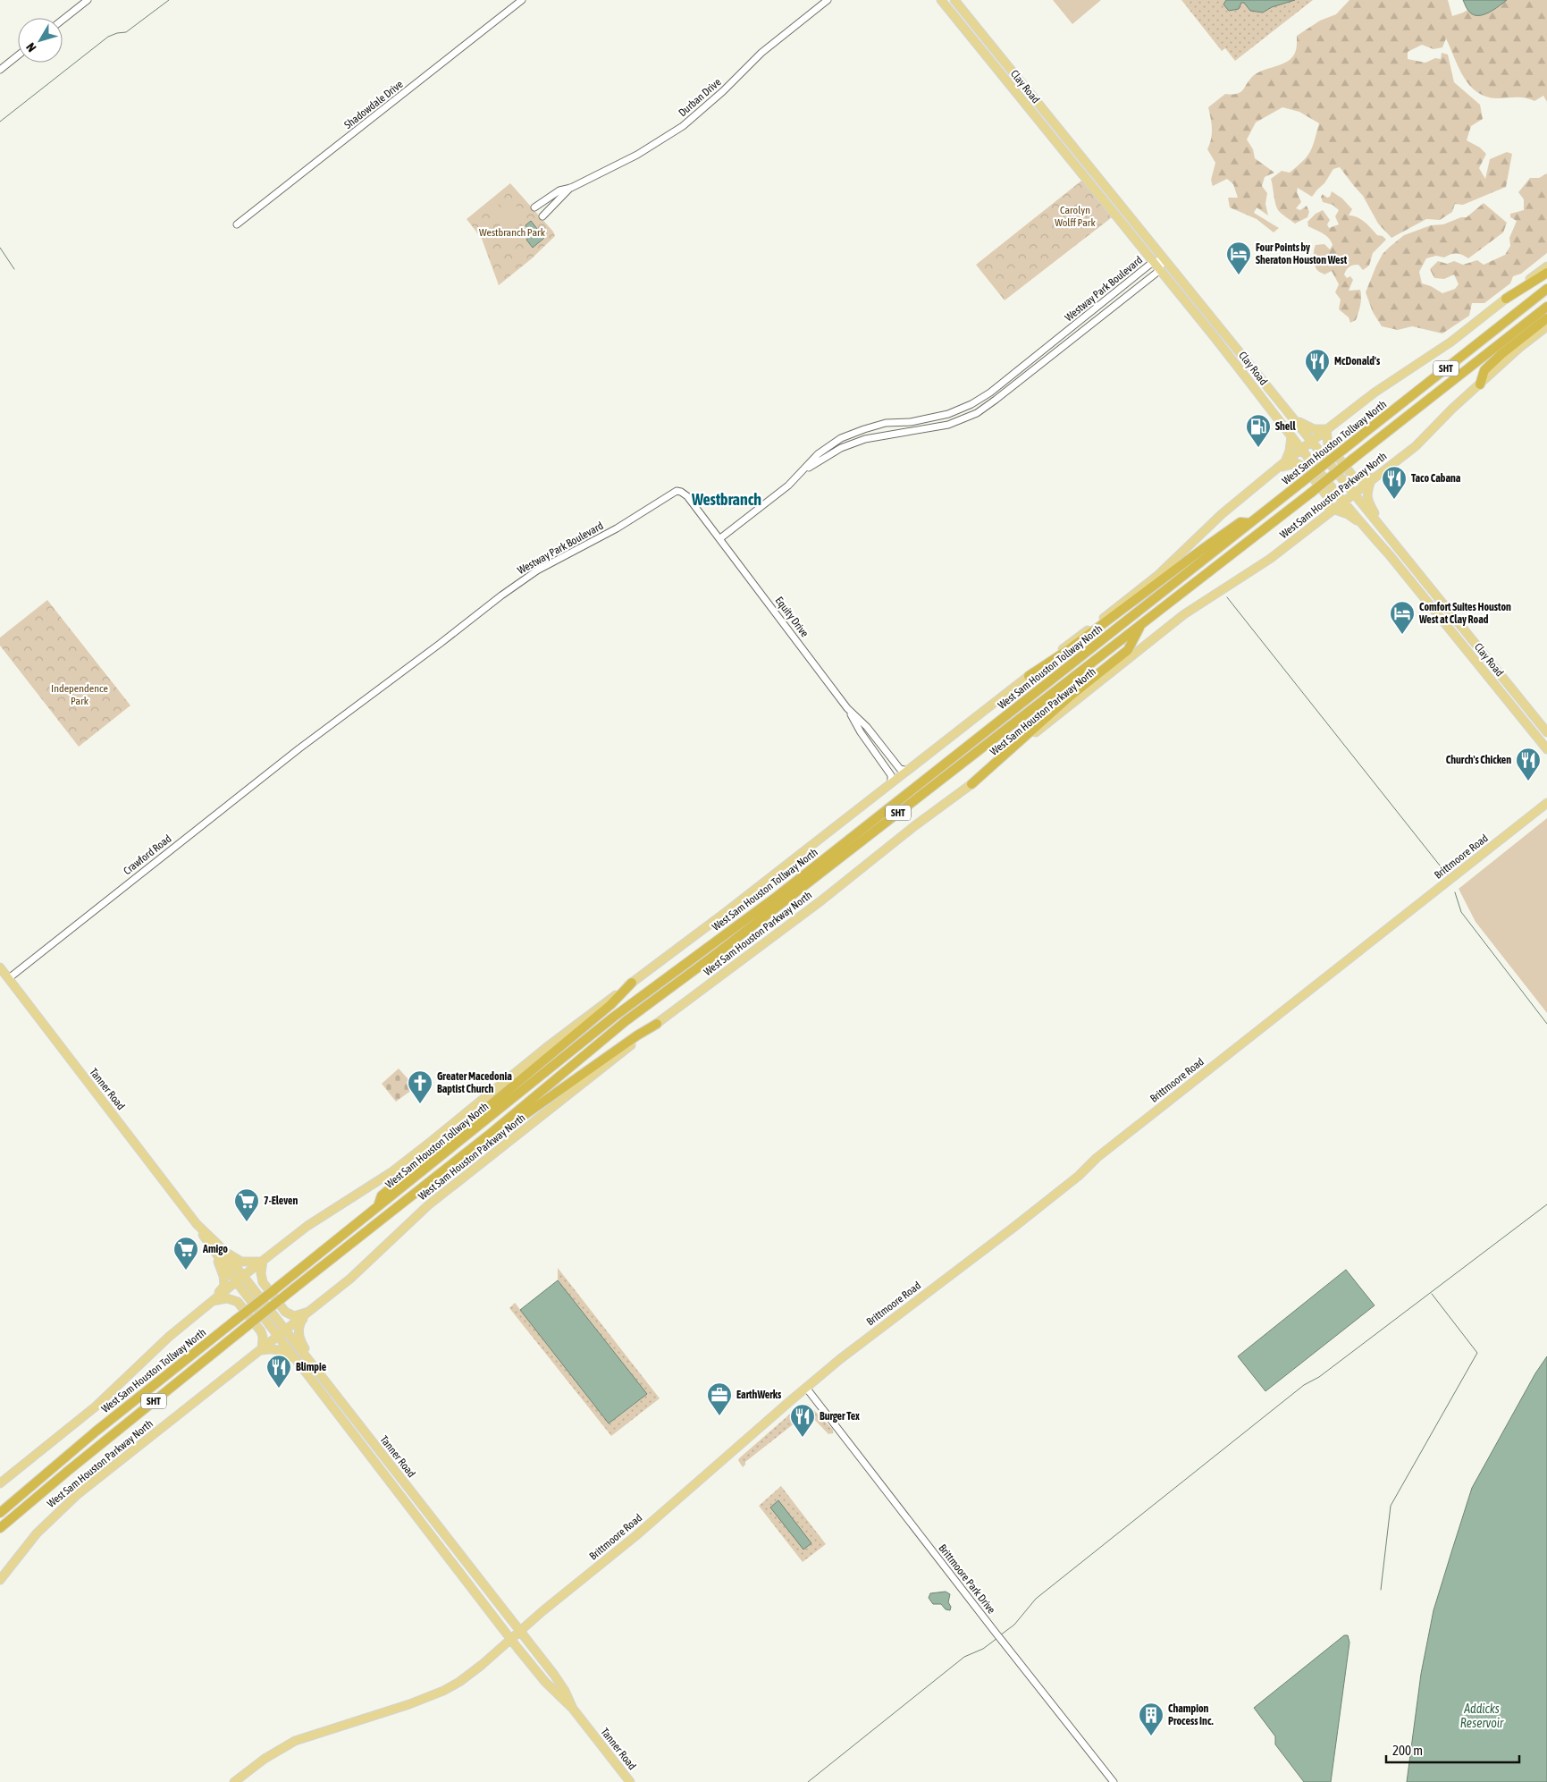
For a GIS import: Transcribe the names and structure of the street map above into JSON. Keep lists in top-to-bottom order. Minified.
{"streets":{"highway":["SHT","West Sam Houston Tollway North"],"main road":["Clay Road","West Sam Houston Parkway North","Brittmoore Road","Tanner Road"],"street":["Durban Drive","Shadowdale Drive","Westway Park Boulevard","Equity Drive","Crawford Road","Brittmoore Park Drive"]},"crossings":[["Clay Road","Westway Park Boulevard"],["Clay Road","West Sam Houston Parkway North"],["Westway Park Boulevard","Equity Drive"],["Westway Park Boulevard","Crawford Road"],["SHT","West Sam Houston Tollway North"],["West Sam Houston Parkway North","Tanner Road"],["Crawford Road","Tanner Road"],["Brittmoore Road","Tanner Road"],["Brittmoore Road","Brittmoore Park Drive"]],"districts":["Westbranch"],"water":["Addicks Reservoir"],"parks":["Carolyn Wolff Park","Westbranch Park","Independence Park"],"places":{"hotel":["Four Points by Sheraton Houston West","Comfort Suites Houston West at Clay Road"],"restaurant":["McDonald's","Taco Cabana","Church's Chicken","Blimpie","Burger Tex"],"fuel station":["Shell"],"church":["Greater Macedonia Baptist Church"],"supermarket":["7-Eleven","Amigo"],"office":["EarthWerks"],"building":["Champion Process Inc."]},"scale_bar":"200 m","north":"bottom left"}
